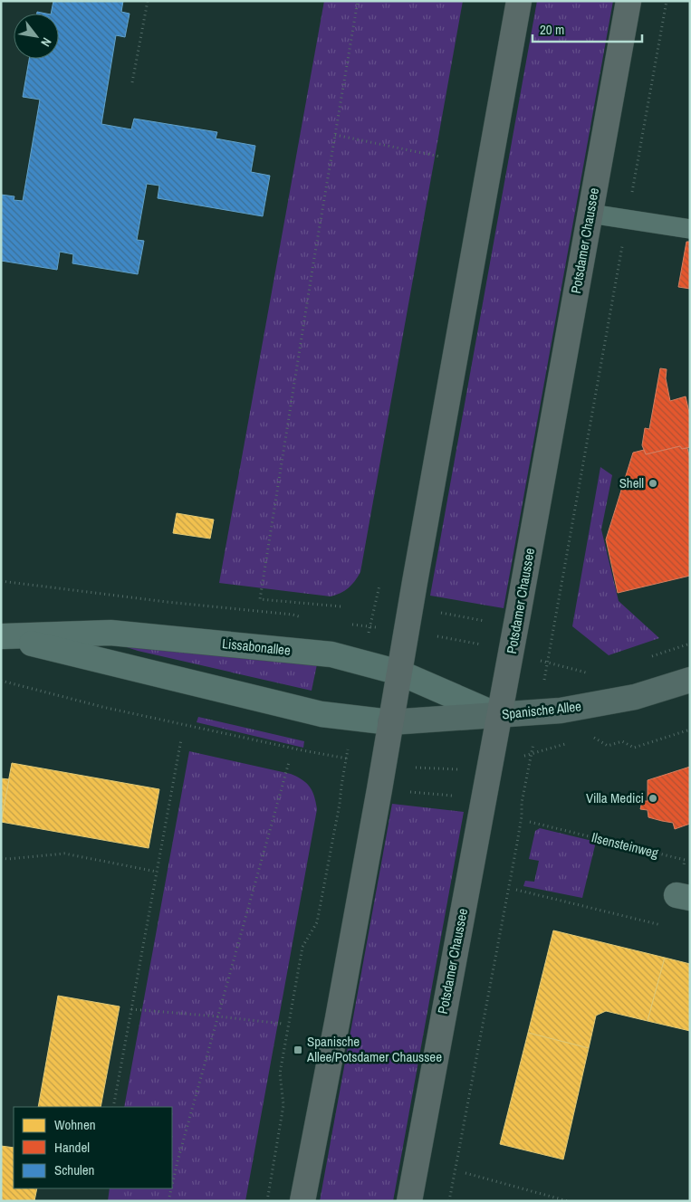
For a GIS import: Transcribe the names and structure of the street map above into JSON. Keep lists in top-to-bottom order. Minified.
{"streets":{"main road":["Potsdamer Chaussee","Spanische Allee"],"street":["Lissabonallee"],"path":["Ilsensteinweg"]},"crossings":[["Potsdamer Chaussee","Lissabonallee"],["Potsdamer Chaussee","Spanische Allee"],["Lissabonallee","Spanische Allee"]],"places":{"other":["Shell","Villa Medici"],"transit":["Spanische Allee/Potsdamer Chaussee"]},"legend":["Wohnen","Handel","Schulen"],"scale_bar":"20 m","north":"bottom right"}
